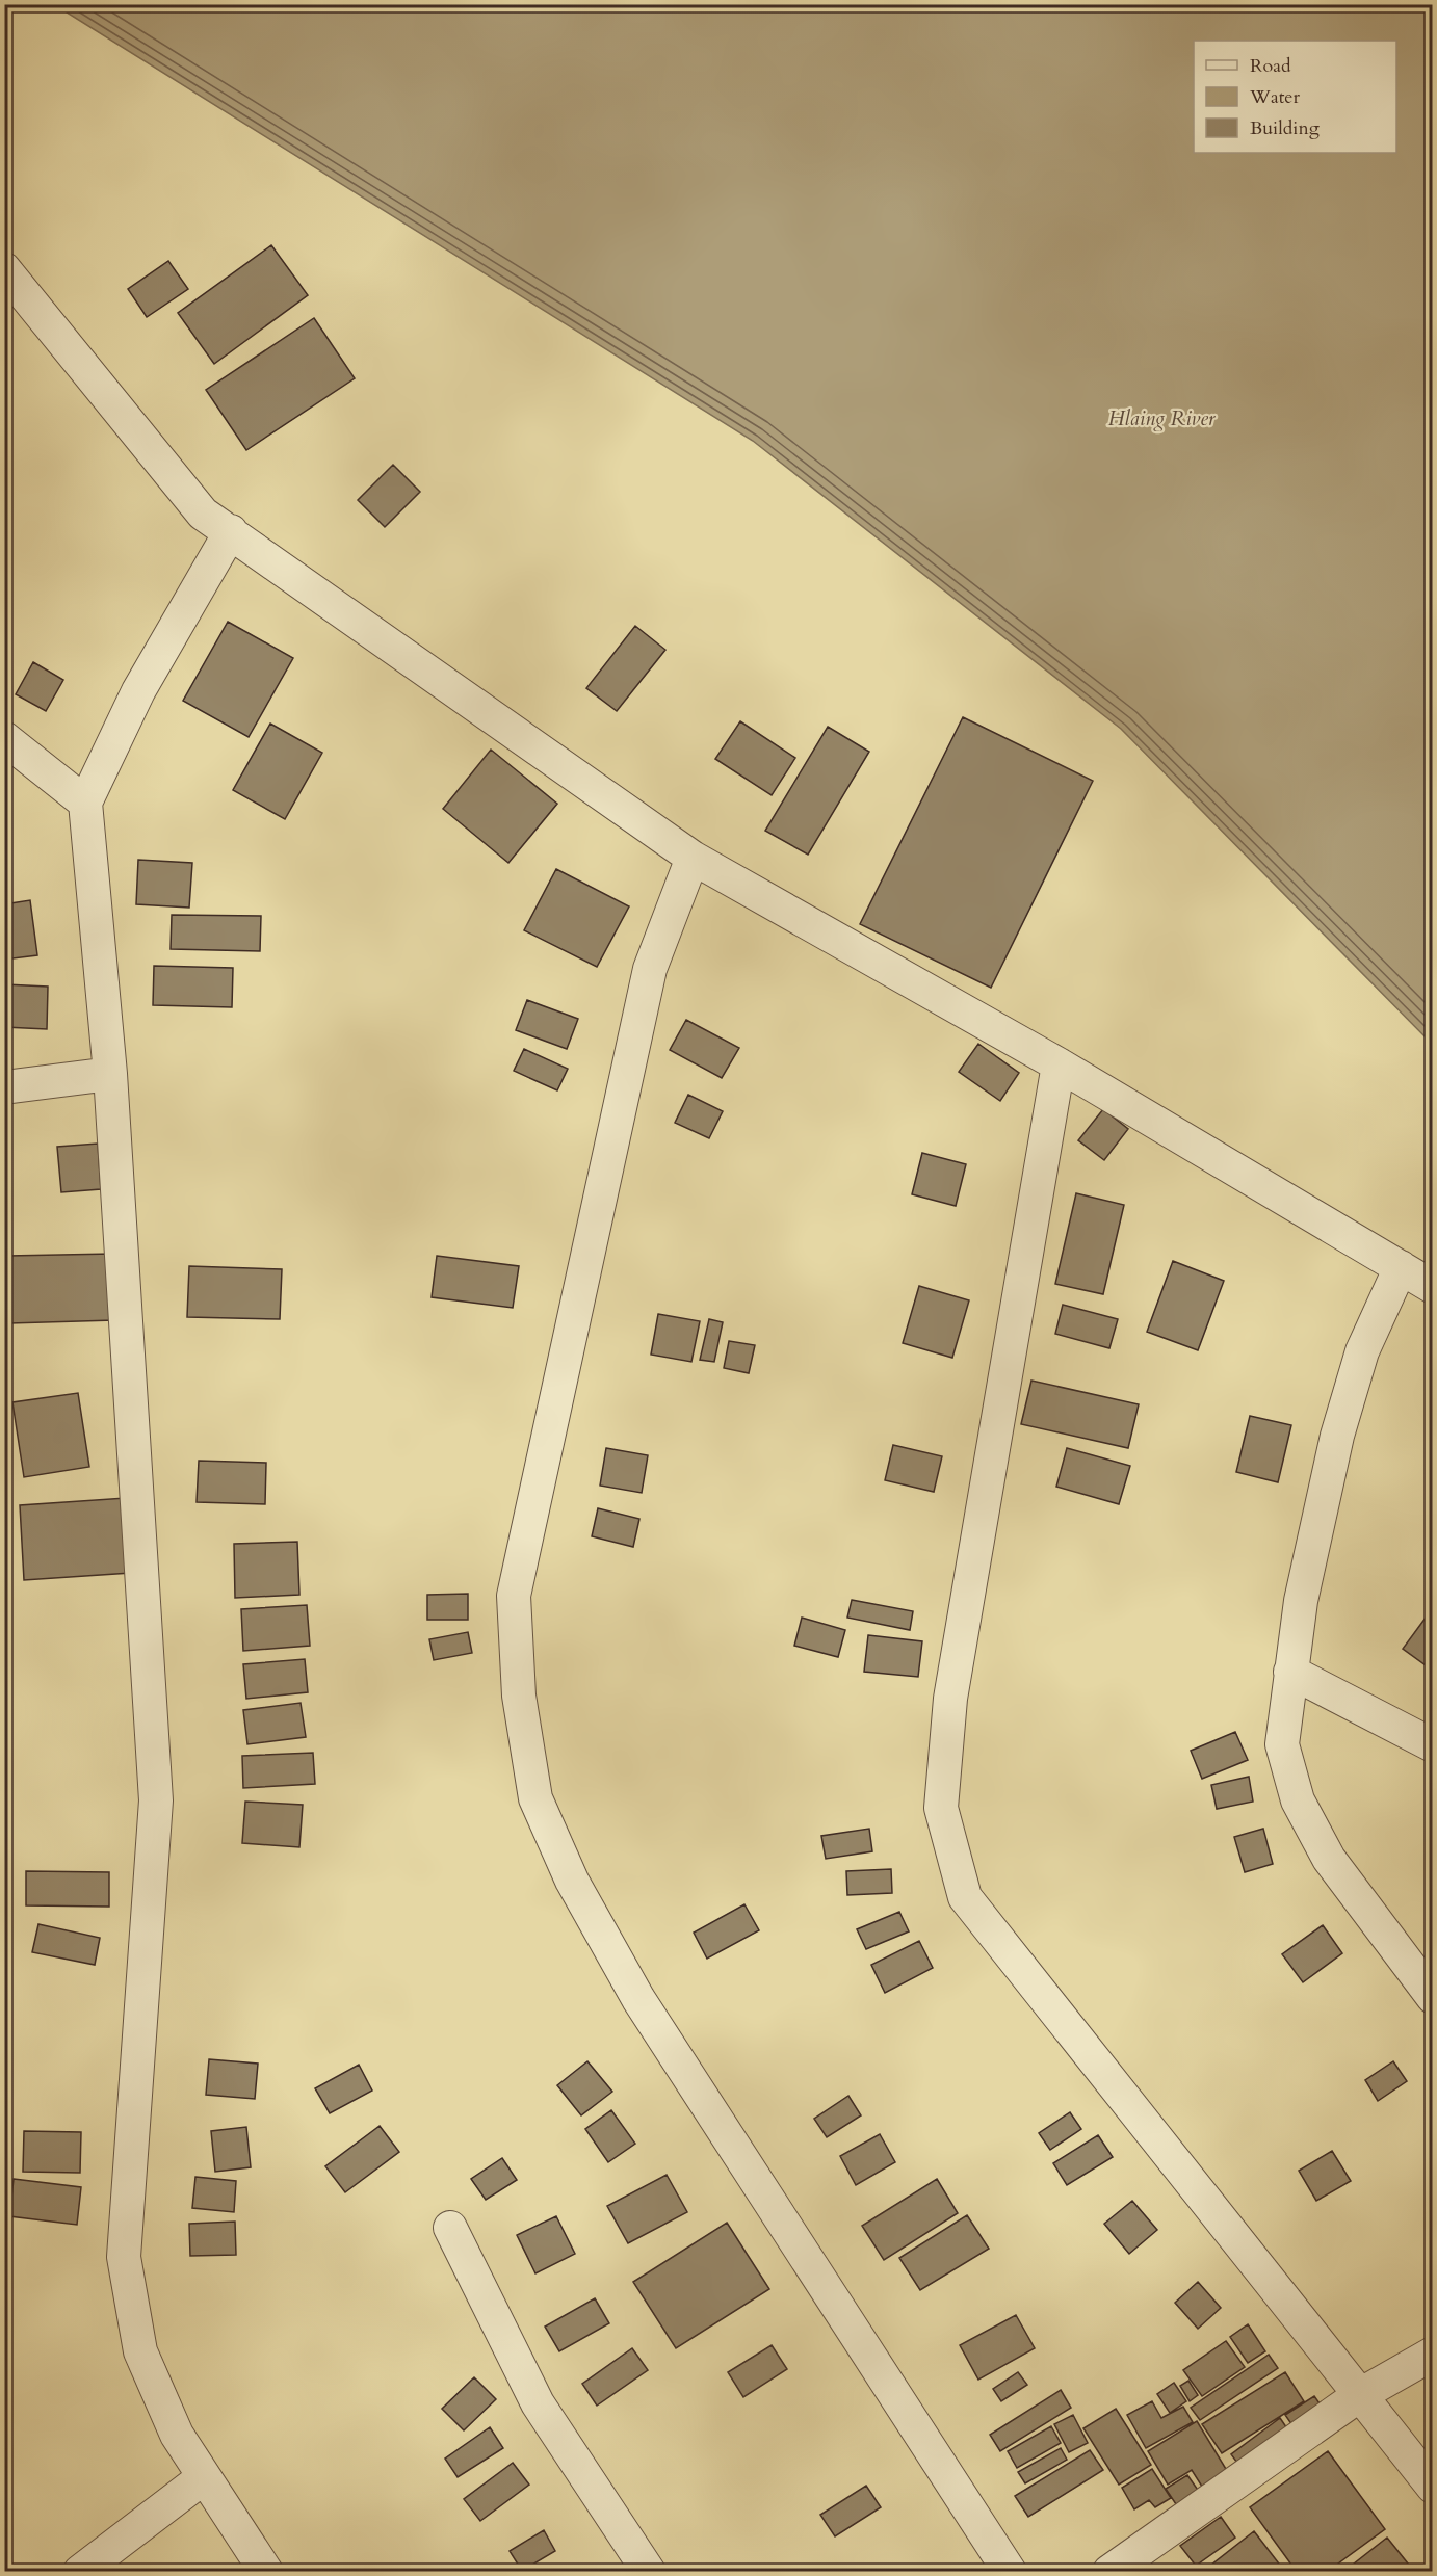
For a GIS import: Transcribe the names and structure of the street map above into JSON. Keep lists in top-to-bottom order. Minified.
{"water":["Hlaing River"],"legend":["Road","Water","Building"]}
